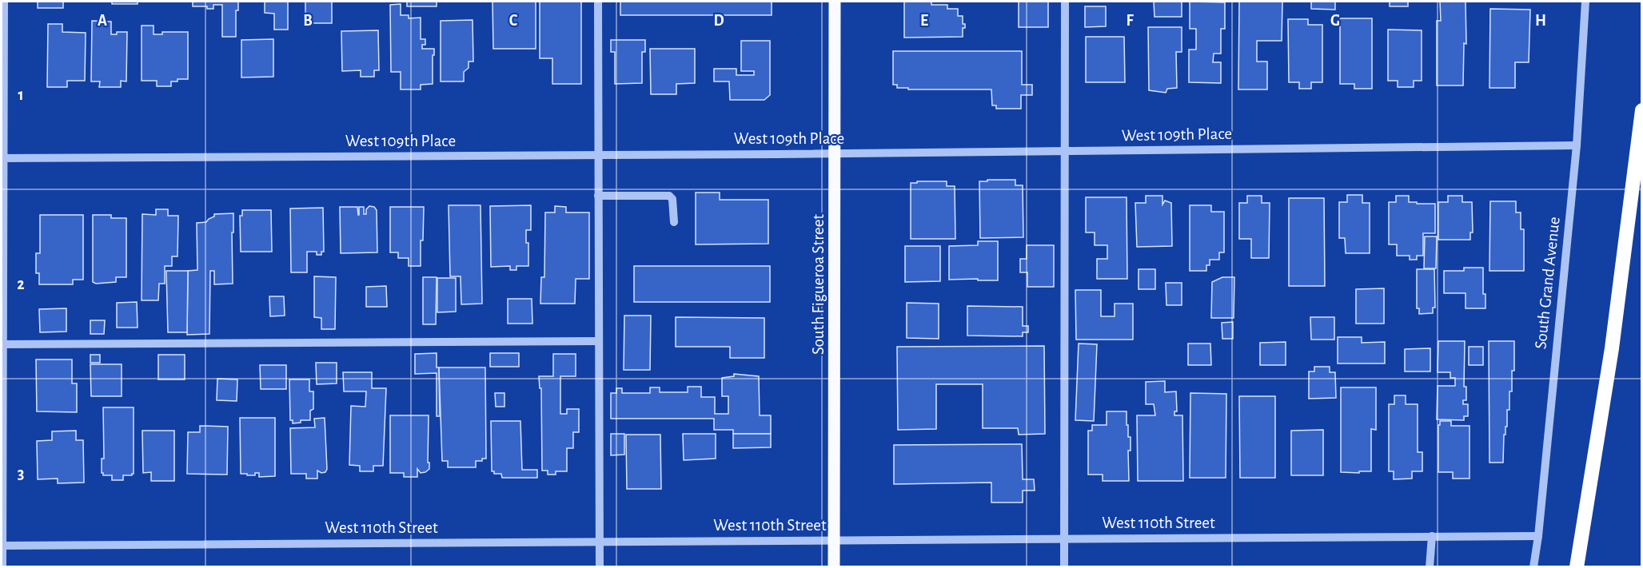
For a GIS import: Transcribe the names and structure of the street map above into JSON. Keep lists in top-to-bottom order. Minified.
{"streets":{"main road":["South Figueroa Street"],"street":["West 109th Place","South Grand Avenue","West 110th Street"]},"crossings":[["West 109th Place","South Grand Avenue"],["West 109th Place","South Figueroa Street"],["South Grand Avenue","West 110th Street"],["South Figueroa Street","West 110th Street"]],"grid":{"columns":["A","B","C","D","E","F","G","H"],"rows":["1","2","3"]}}
